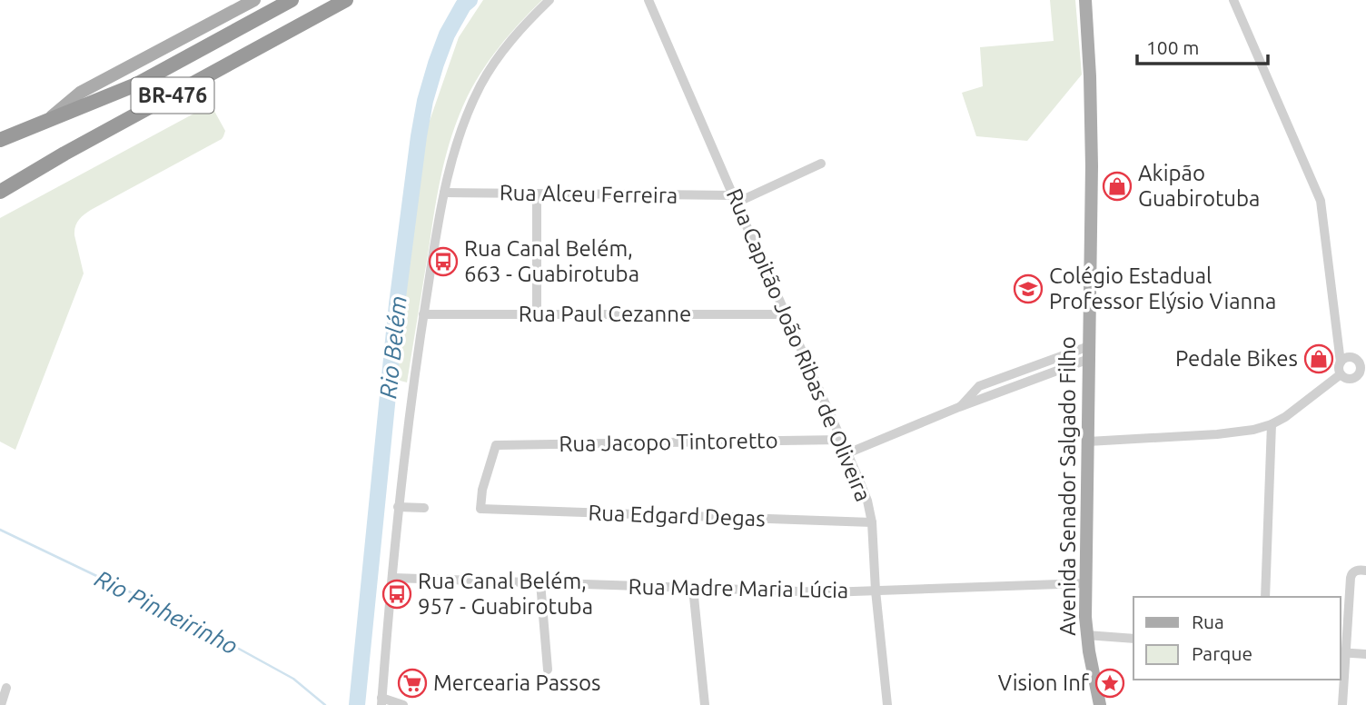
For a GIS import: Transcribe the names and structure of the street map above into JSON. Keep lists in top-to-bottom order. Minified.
{"streets":{"highway":["BR-476"],"main road":["Avenida Senador Salgado Filho"],"street":["Rua Alceu Ferreira","Rua Paul Cezanne","Rua Capitão João Ribas de Oliveira","Rua Jacopo Tintoretto","Rua Edgard Degas","Rua Madre Maria Lúcia"]},"crossings":[["Rua Alceu Ferreira","Rua Capitão João Ribas de Oliveira"],["Rua Paul Cezanne","Rua Capitão João Ribas de Oliveira"],["Rua Capitão João Ribas de Oliveira","Rua Jacopo Tintoretto"],["Rua Capitão João Ribas de Oliveira","Rua Edgard Degas"],["Rua Capitão João Ribas de Oliveira","Rua Madre Maria Lúcia"],["Rua Jacopo Tintoretto","Rua Edgard Degas"],["Avenida Senador Salgado Filho","Rua Madre Maria Lúcia"]],"water":["Rio Belém","Rio Pinheirinho"],"places":{"shop":["Akipão Guabirotuba","Pedale Bikes"],"bus stop":["Rua Canal Belém, 663 - Guabirotuba","Rua Canal Belém, 957 - Guabirotuba"],"school or university":["Colégio Estadual Professor Elýsio Vianna"],"supermarket":["Mercearia Passos"],"place":["Vision Inf"]},"legend":["Rua","Parque"],"scale_bar":"100 m"}
